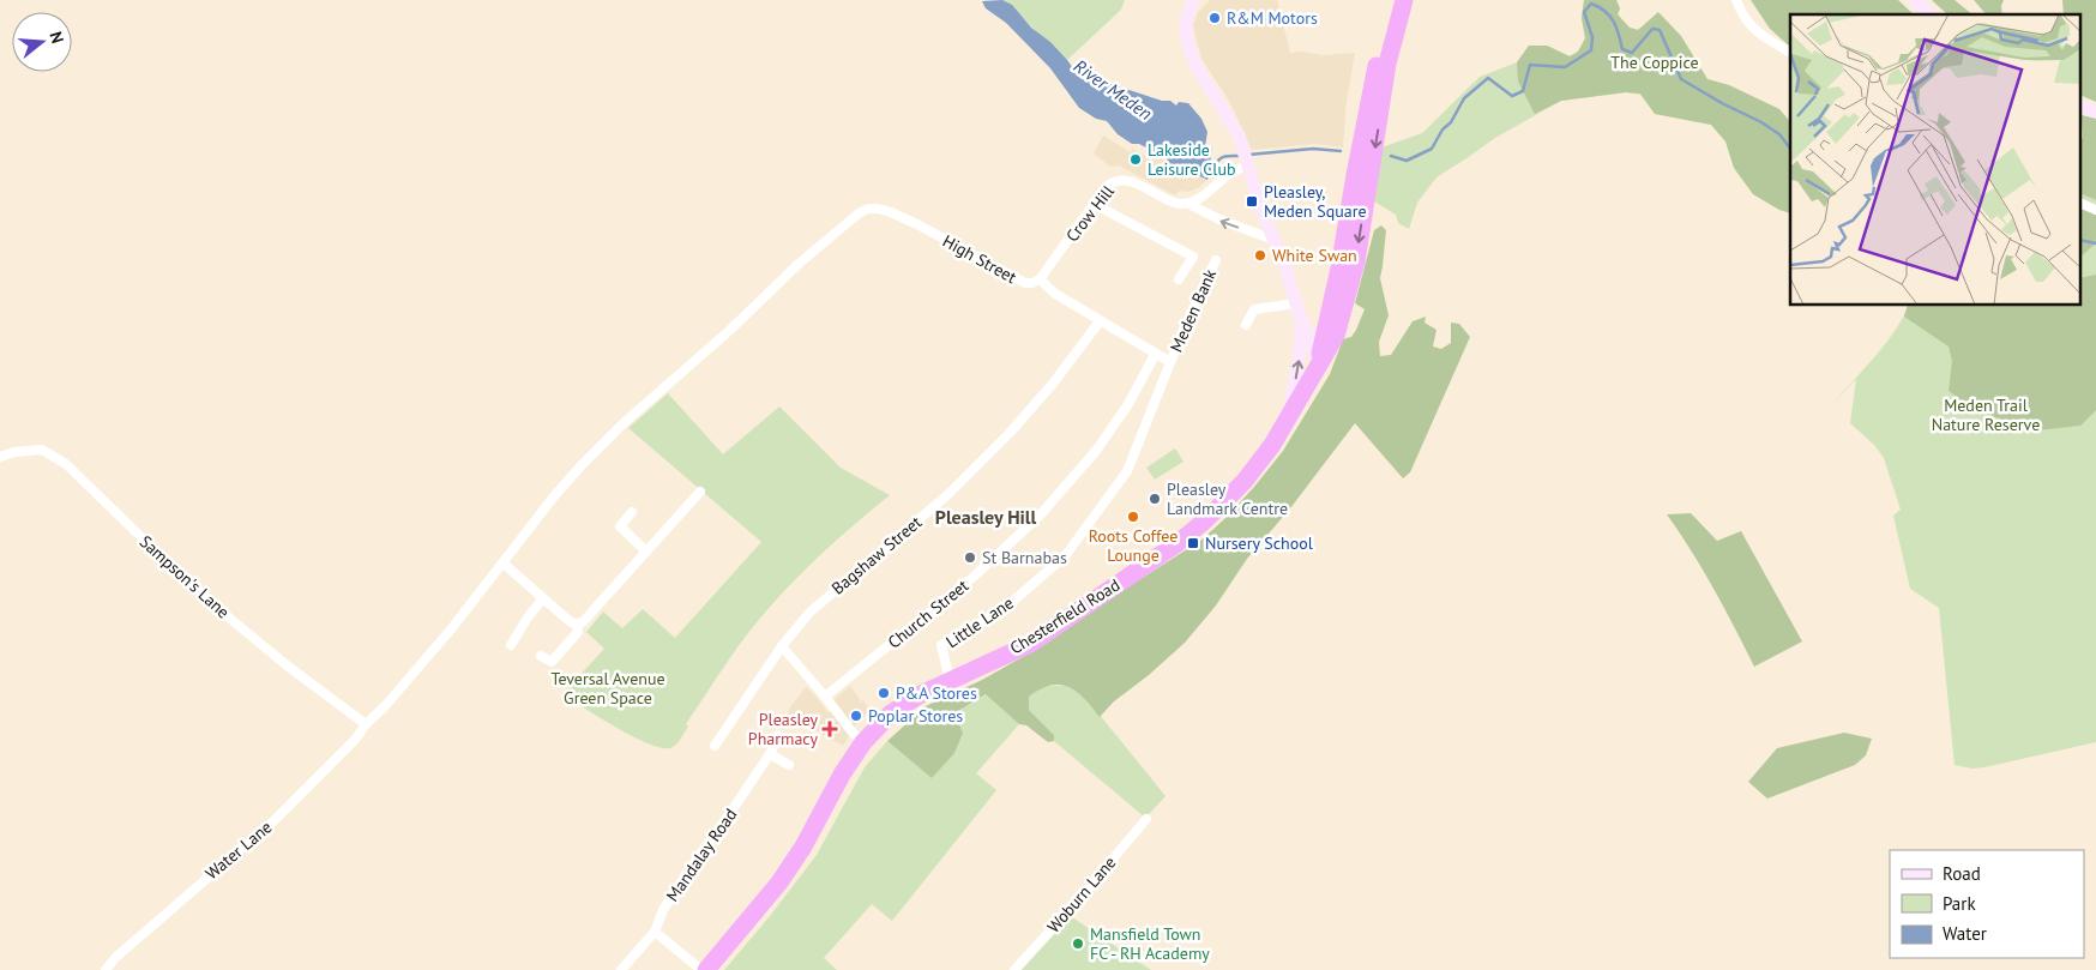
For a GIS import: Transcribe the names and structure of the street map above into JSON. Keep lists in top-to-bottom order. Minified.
{"streets":{"highway":["Chesterfield Road"],"street":["Crow Hill","High Street","Meden Bank","Bagshaw Street","Sampson's Lane","Church Street","Little Lane","Water Lane","Mandalay Road","Woburn Lane"]},"crossings":[["Crow Hill","High Street"],["High Street","Meden Bank"],["High Street","Bagshaw Street"],["High Street","Church Street"],["High Street","Little Lane"],["High Street","Water Lane"],["Meden Bank","Little Lane"],["Sampson's Lane","Water Lane"],["Chesterfield Road","Little Lane"]],"districts":["Pleasley Hill"],"water":["River Meden"],"parks":["The Coppice","Meden Trail Nature Reserve","Teversal Avenue Green Space"],"places":{"other":["R&M Motors","Lakeside Leisure Club","White Swan","Pleasley Landmark Centre","Roots Coffee Lounge","St Barnabas","P&A Stores","Poplar Stores","Mansfield Town FC - RH Academy"],"transit":["Pleasley, Meden Square","Nursery School"],"health":["Pleasley Pharmacy"]},"legend":["Road","Park","Water"],"north":"right"}
